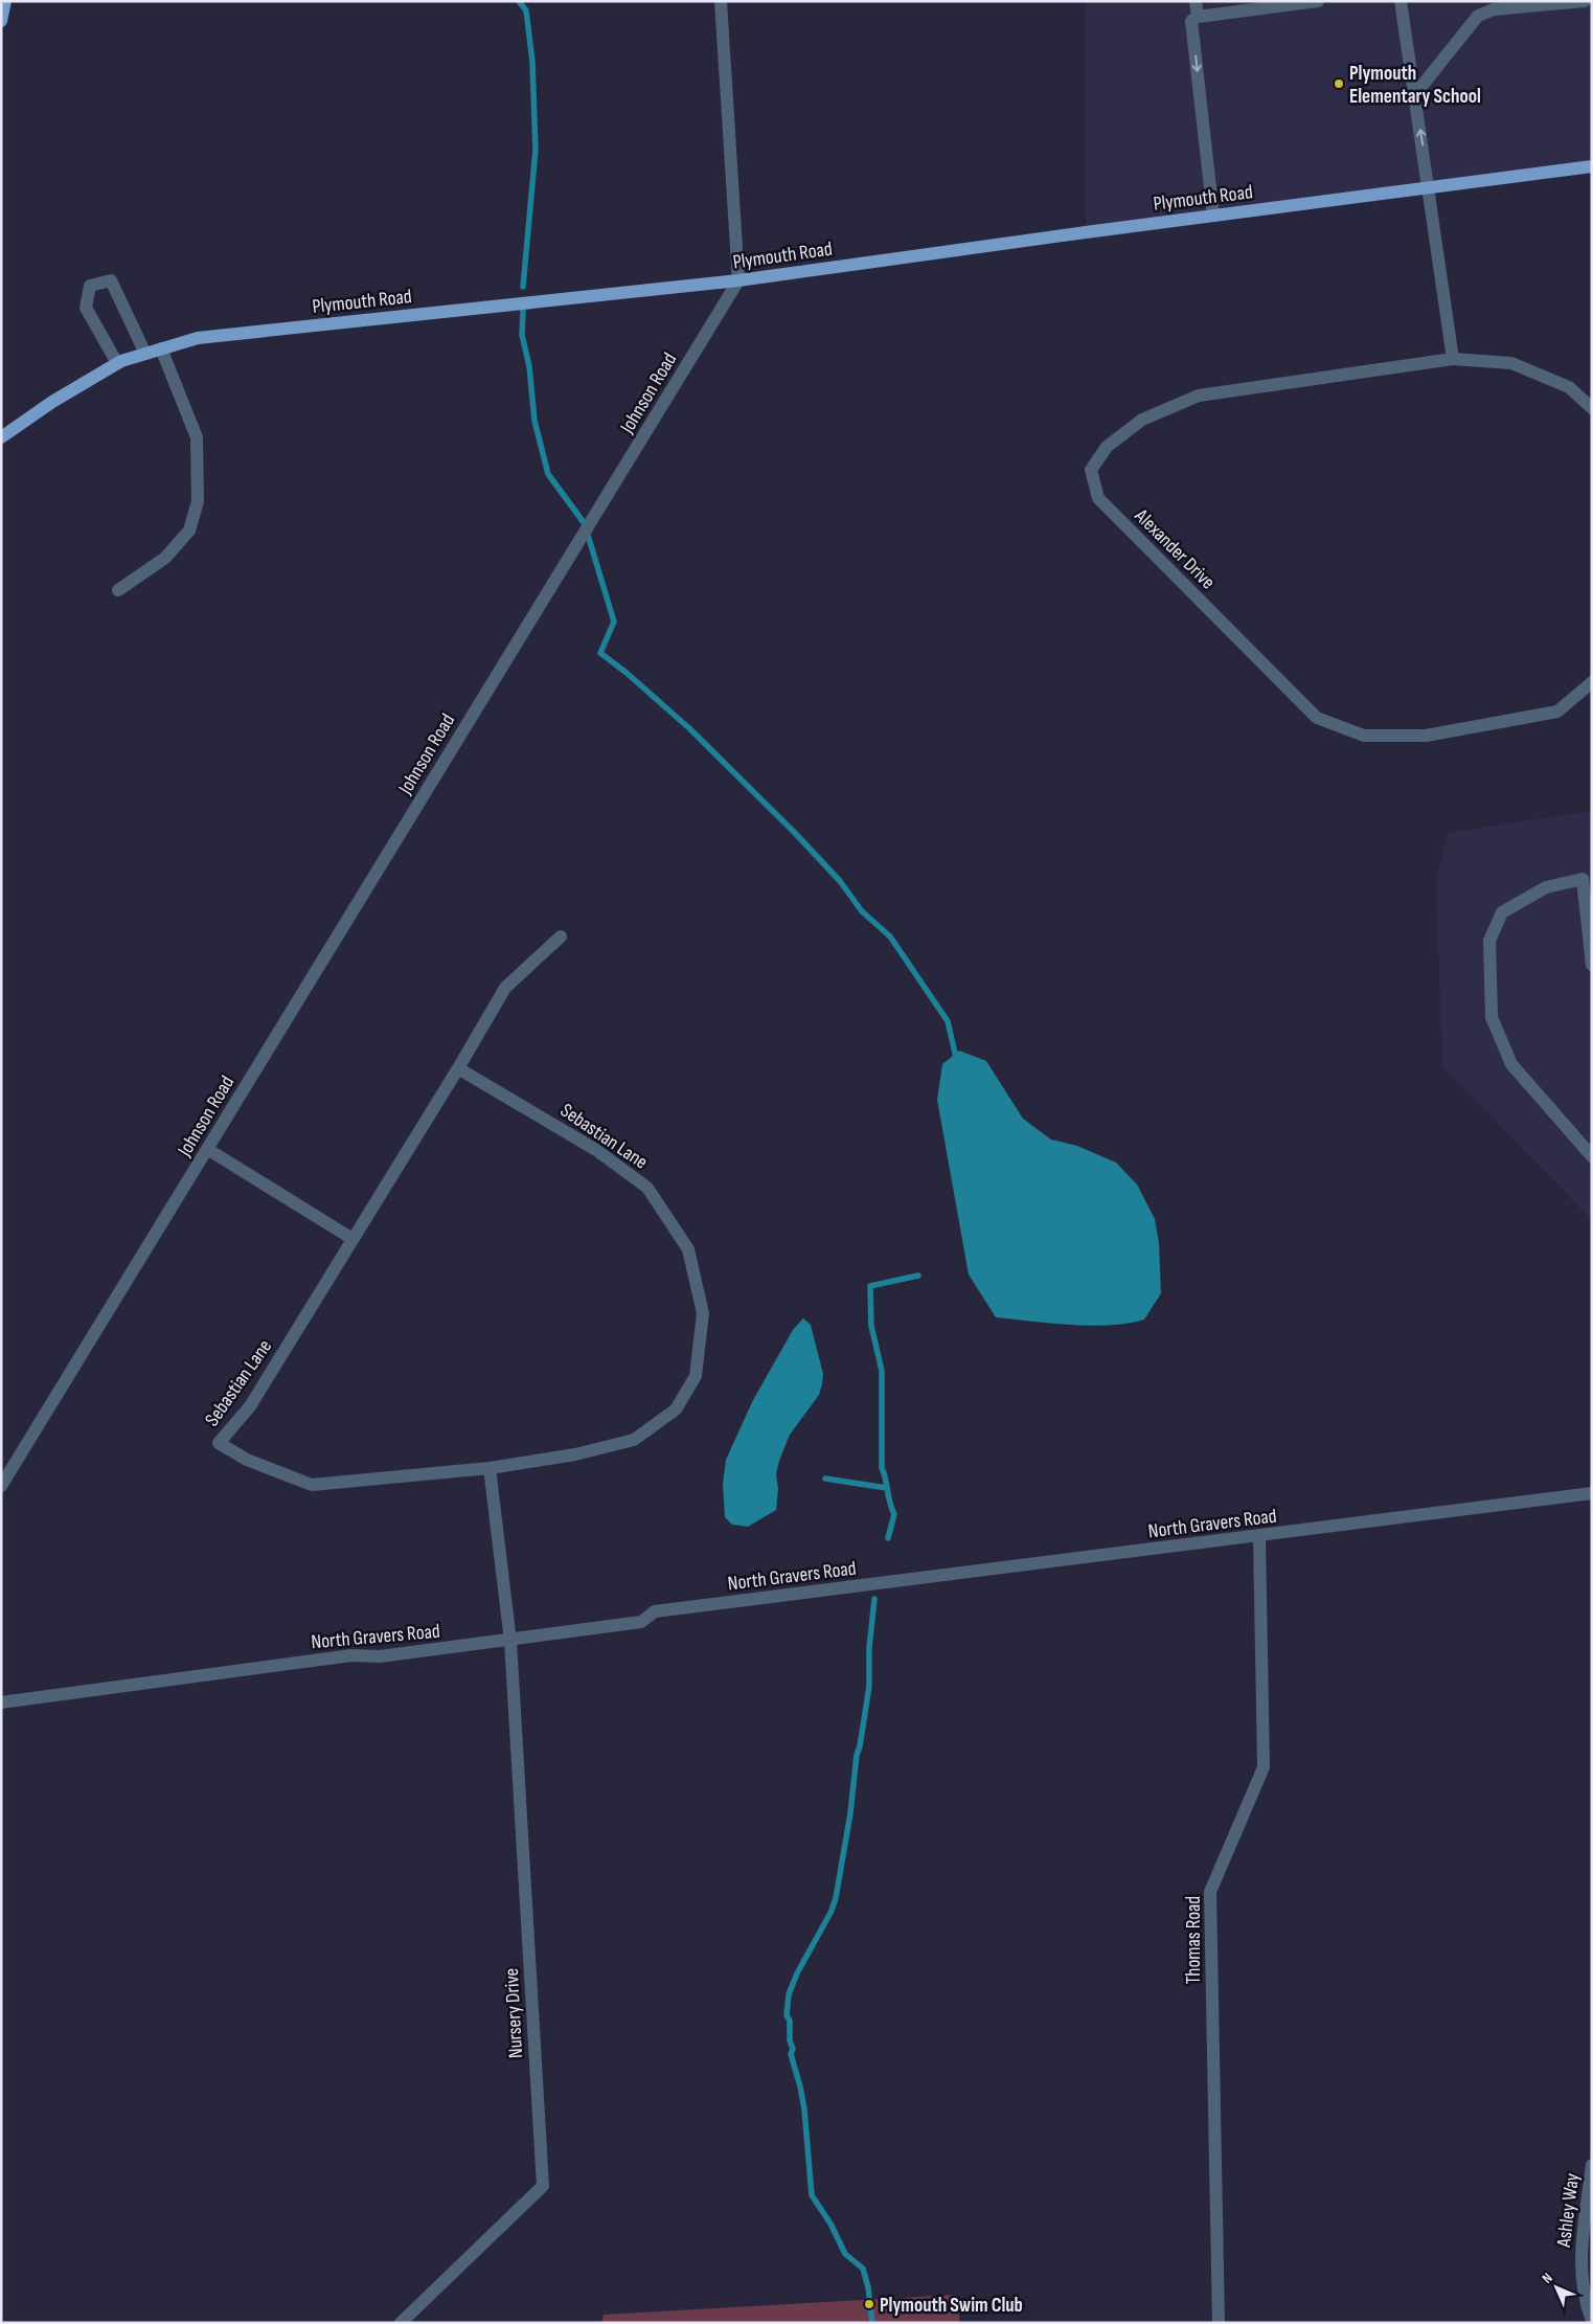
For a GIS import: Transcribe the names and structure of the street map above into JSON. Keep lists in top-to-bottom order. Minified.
{"streets":{"main road":["Plymouth Road"],"street":["Johnson Road","Alexander Drive","Sebastian Lane","North Gravers Road","Thomas Road","Nursery Drive","Ashley Way"]},"crossings":[["Plymouth Road","Johnson Road"],["North Gravers Road","Thomas Road"],["North Gravers Road","Nursery Drive"]],"places":["Plymouth Elementary School","Plymouth Swim Club"],"north":"top left"}
